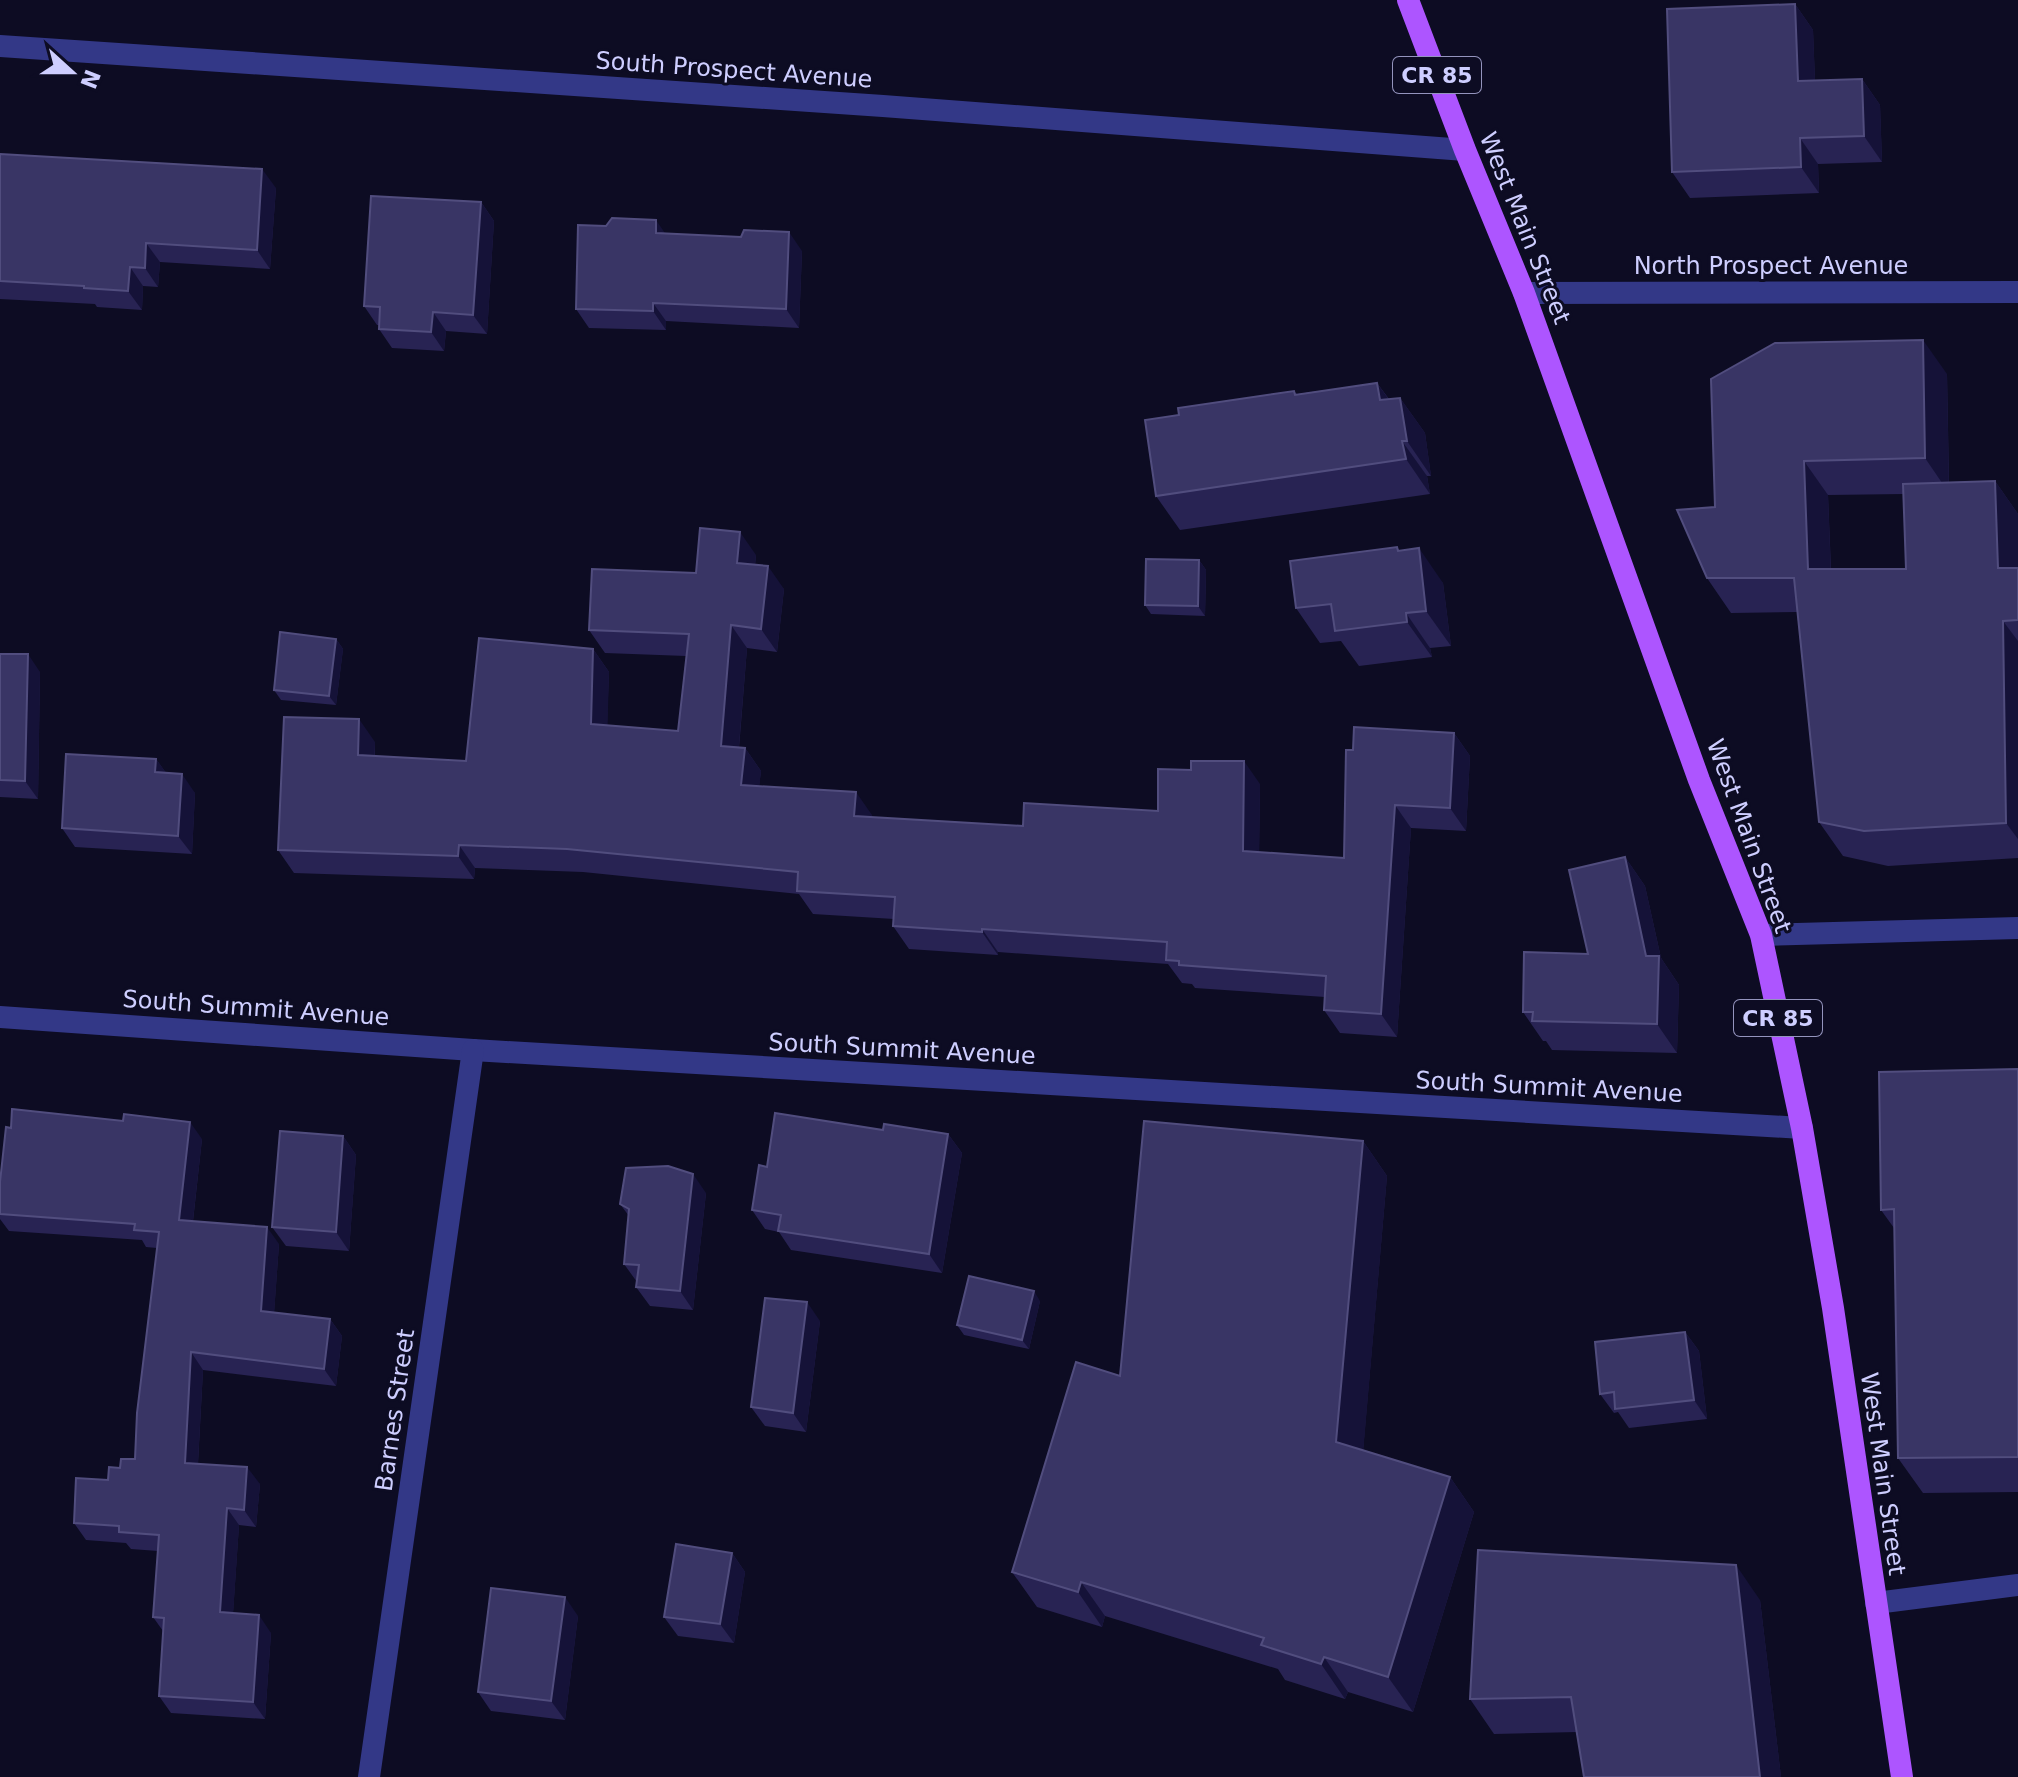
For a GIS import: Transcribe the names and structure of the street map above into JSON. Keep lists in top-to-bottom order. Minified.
{"streets":{"main road":["CR 85","West Main Street"],"street":["South Prospect Avenue","North Prospect Avenue","South Summit Avenue","Barnes Street"]},"crossings":[["South Prospect Avenue","West Main Street"],["West Main Street","North Prospect Avenue"],["West Main Street","South Summit Avenue"],["South Summit Avenue","Barnes Street"]],"north":"right"}
